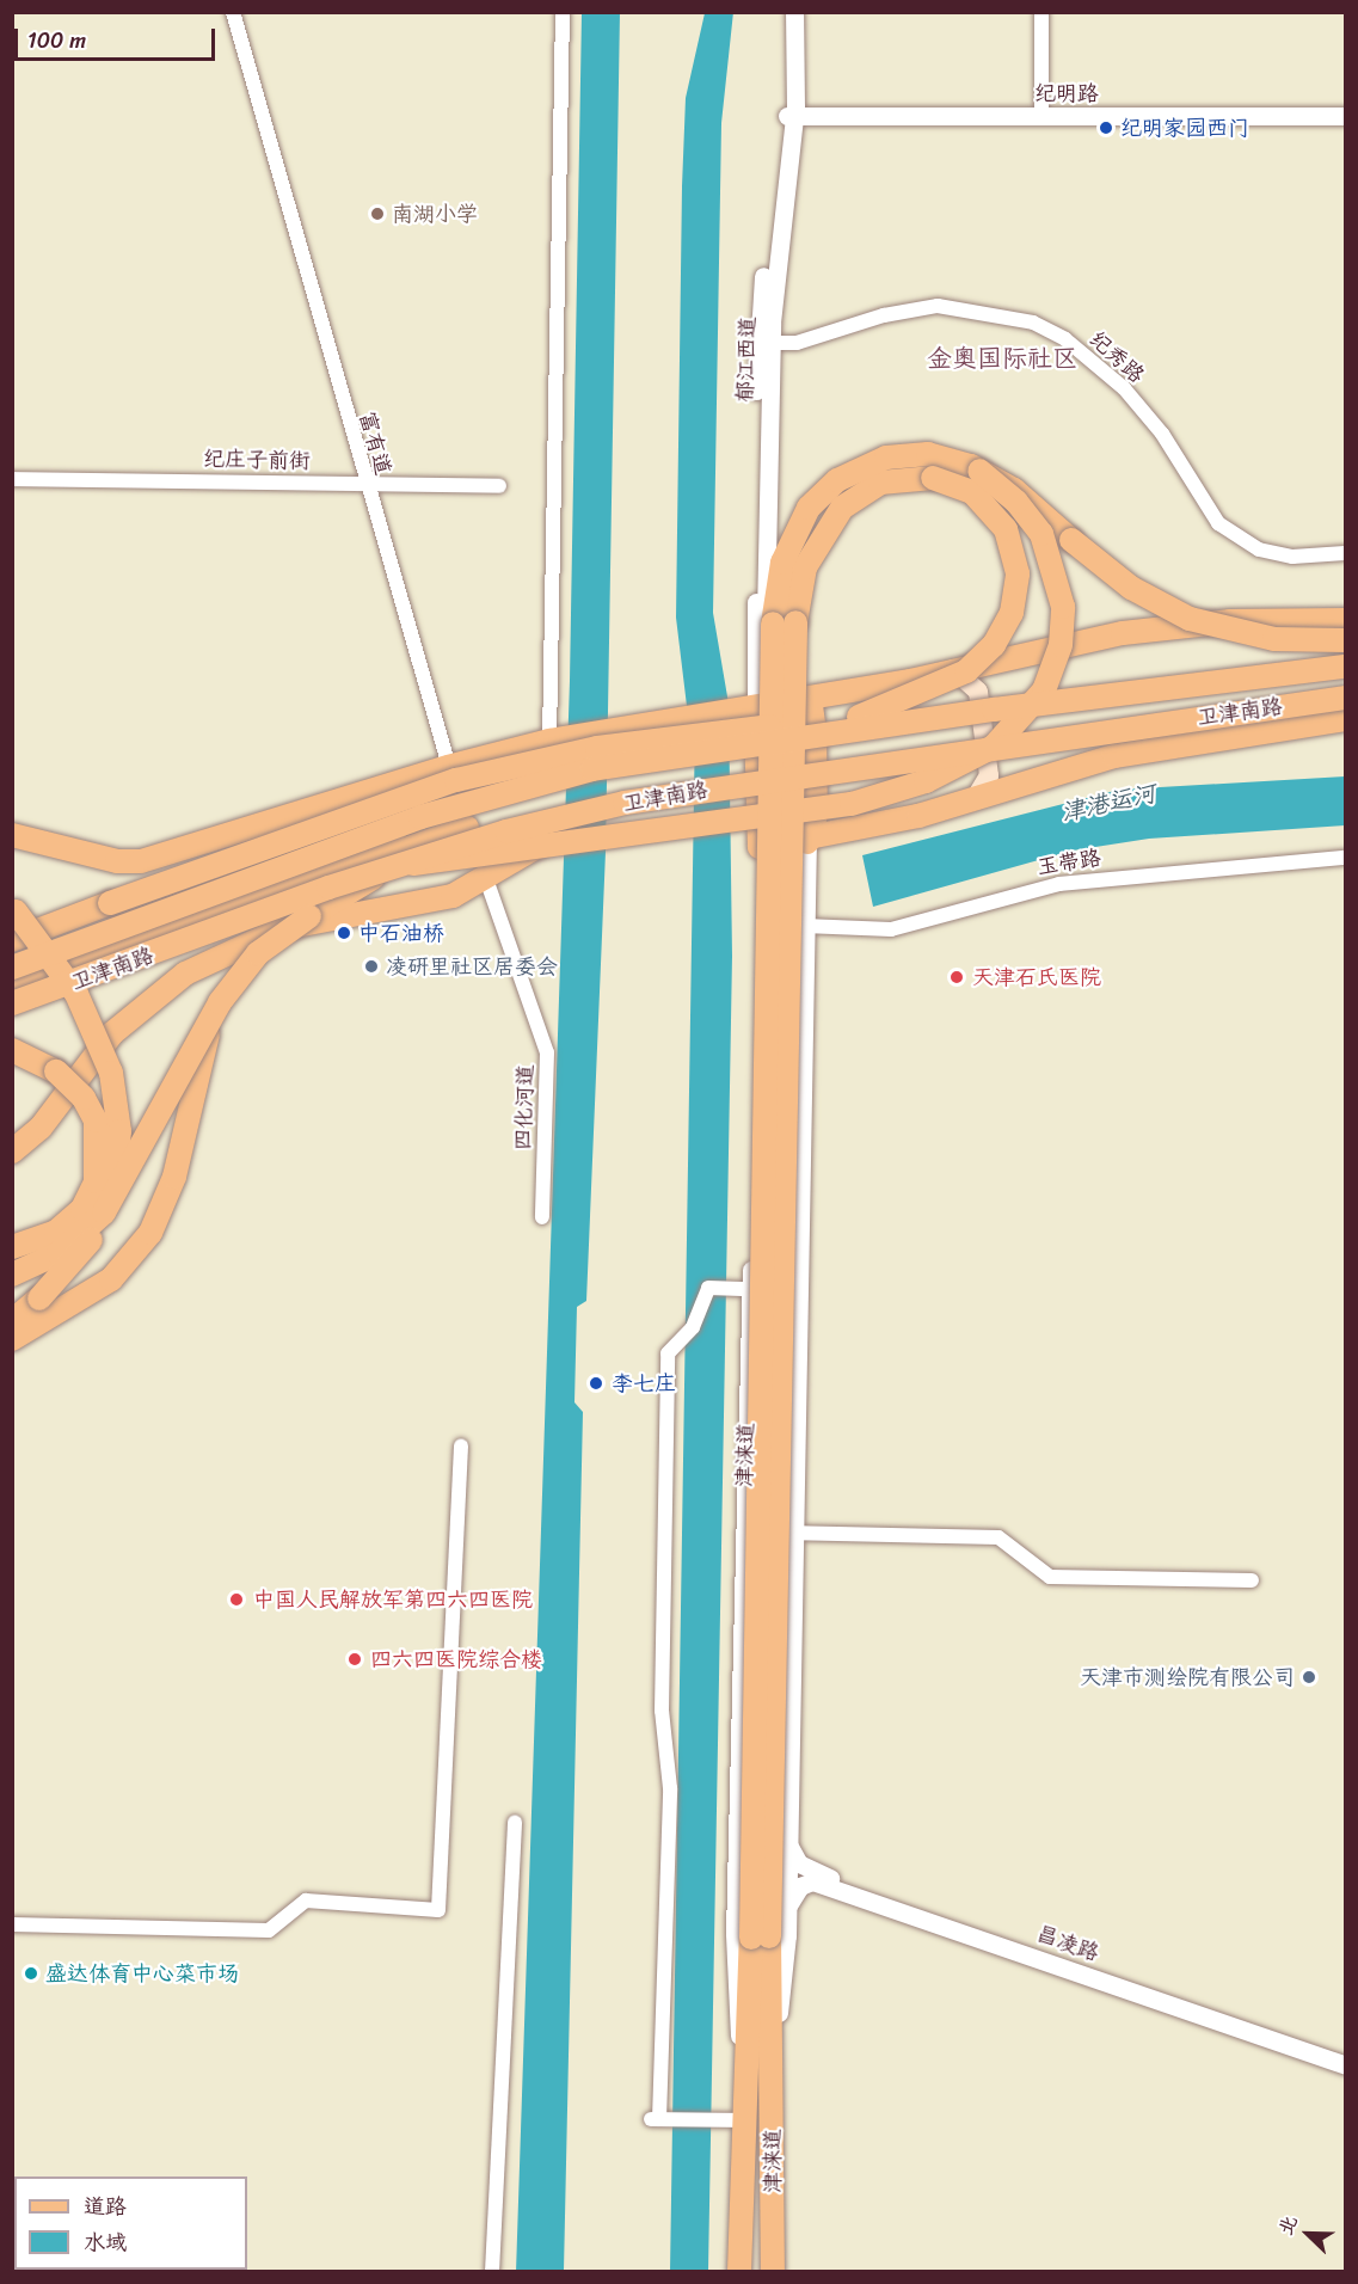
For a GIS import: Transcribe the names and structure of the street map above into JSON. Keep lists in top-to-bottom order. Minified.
{"streets":{"main road":["卫津南路","津涞道"],"street":["纪明路","纪秀路","郁江西道","富有道","纪庄子前街","玉带路","四化河道","昌凌路"]},"crossings":[["纪明路","郁江西道"],["纪秀路","郁江西道"],["富有道","纪庄子前街"],["富有道","四化河道"],["玉带路","津涞道"],["津涞道","昌凌路"]],"districts":["金奥国际社区"],"water":["津港运河"],"places":["纪明家园西门","南湖小学","中石油桥","凌研里社区居委会","天津石氏医院","李七庄","中国人民解放军第四六四医院","四六四医院综合楼","天津市测绘院有限公司","盛达体育中心菜市场"],"legend":["道路","水域"],"scale_bar":"100 m","north":"top left"}
